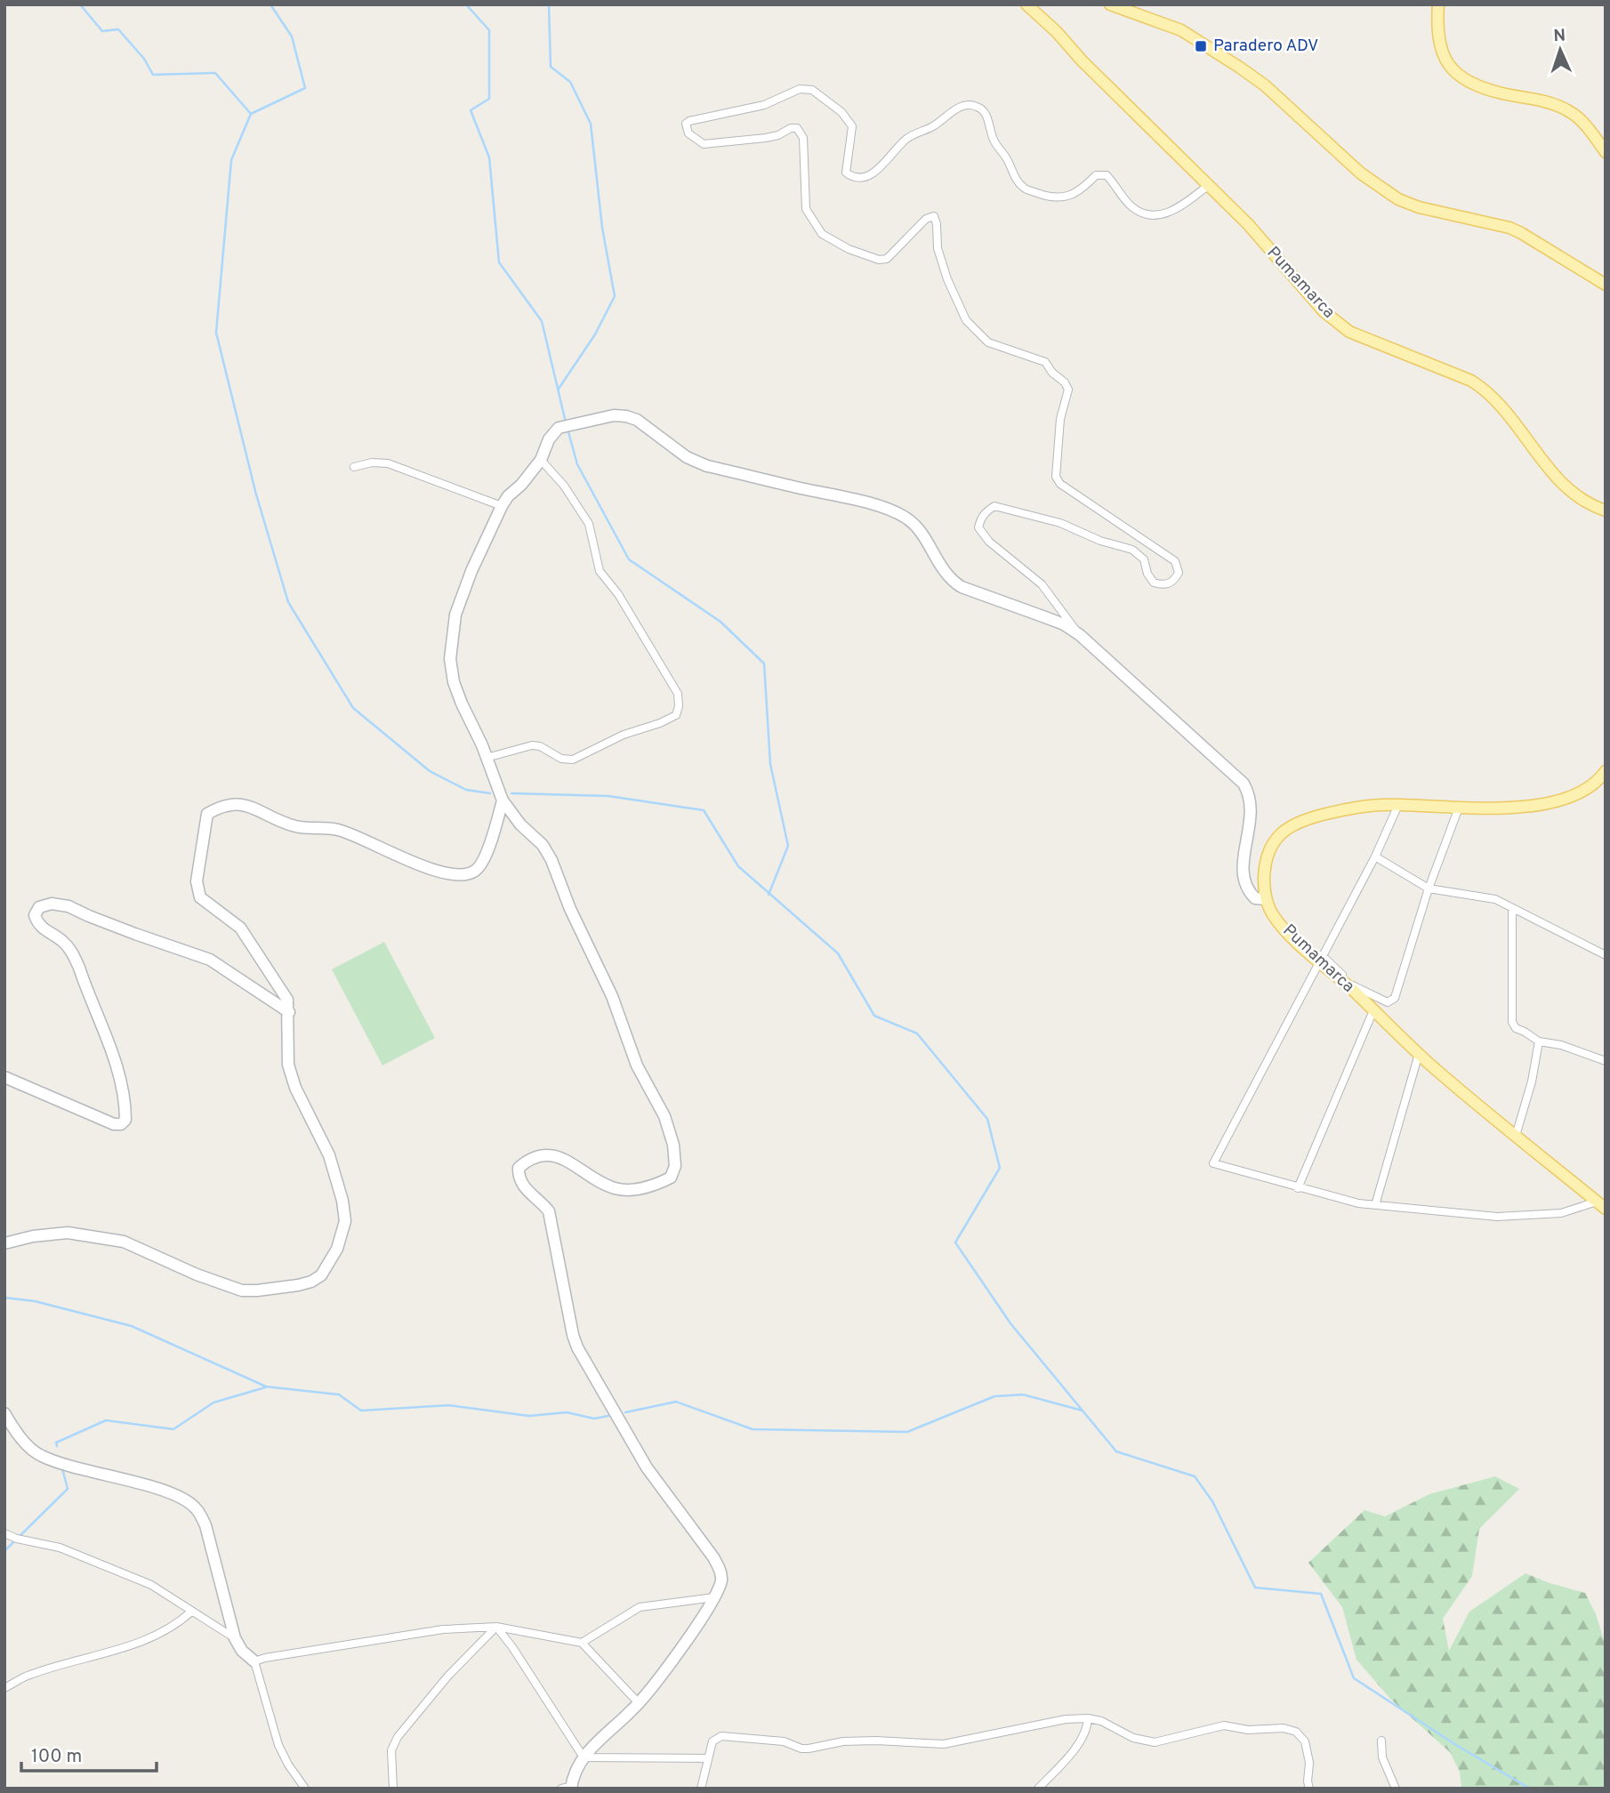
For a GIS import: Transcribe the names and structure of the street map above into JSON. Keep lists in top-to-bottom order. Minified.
{"streets":{"main road":["Pumamarca"]},"places":{"transit":["Paradero ADV"]},"scale_bar":"100 m","north":"top"}
